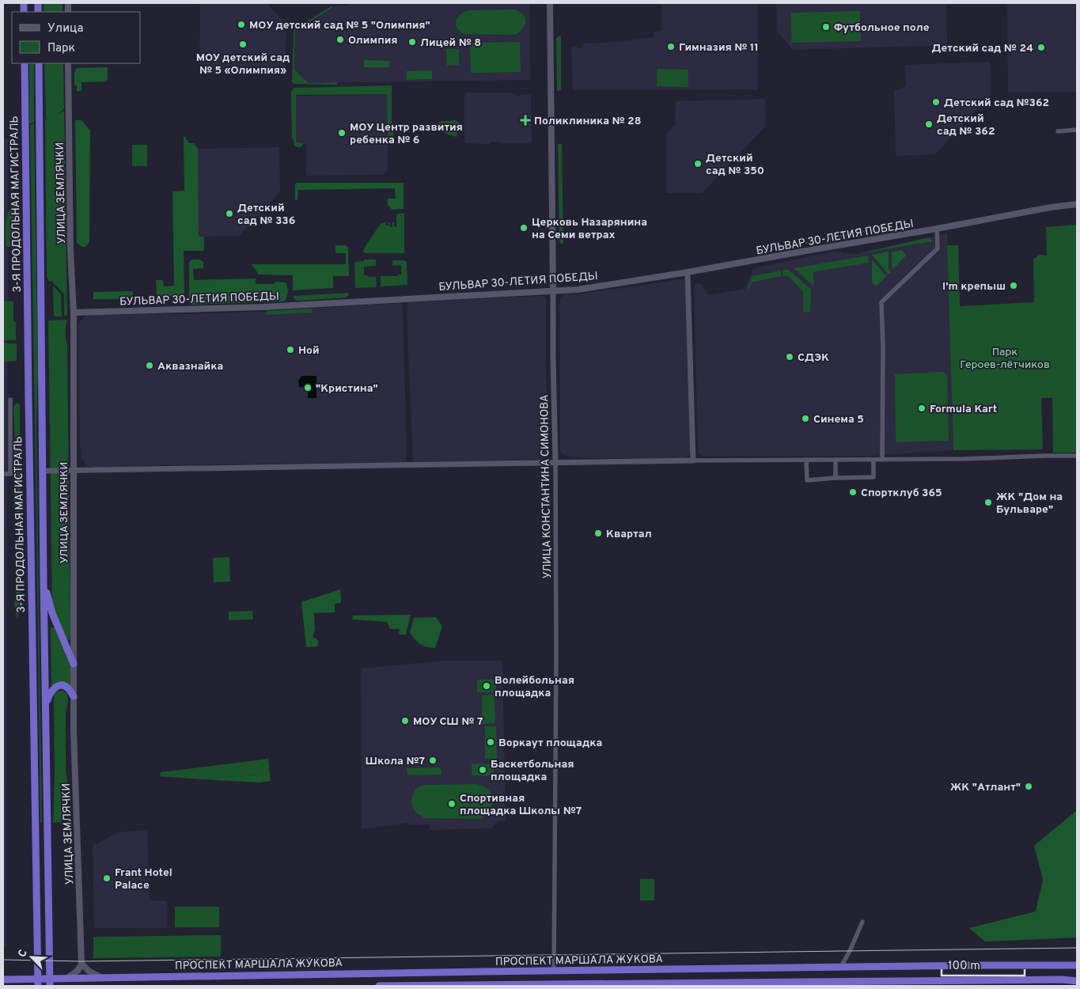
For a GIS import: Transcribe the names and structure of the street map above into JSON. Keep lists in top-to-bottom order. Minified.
{"streets":{"highway":["3-Я ПРОДОЛЬНАЯ МАГИСТРАЛЬ","ПРОСПЕКТ МАРШАЛА ЖУКОВА"],"main road":["УЛИЦА ЗЕМЛЯЧКИ","БУЛЬВАР 30-ЛЕТИЯ ПОБЕДЫ","УЛИЦА КОНСТАНТИНА СИМОНОВА"]},"crossings":[["УЛИЦА ЗЕМЛЯЧКИ","БУЛЬВАР 30-ЛЕТИЯ ПОБЕДЫ"],["БУЛЬВАР 30-ЛЕТИЯ ПОБЕДЫ","УЛИЦА КОНСТАНТИНА СИМОНОВА"],["УЛИЦА КОНСТАНТИНА СИМОНОВА","ПРОСПЕКТ МАРШАЛА ЖУКОВА"]],"parks":["Парк Героев-лётчиков"],"places":{"other":["МОУ детский сад № 5 \"Олимпия\"","Футбольное поле","Олимпия","Лицей № 8","МОУ детский сад № 5 «Олимпия»","Гимназия № 11","Детский сад № 24","Детский сад №362","Детский сад № 362","МОУ Центр развития ребенка № 6","Детский сад № 350","Детский сад № 336","Церковь Назарянина на Семи ветрах","I'm крепыш","Ной","СДЭК","Аквазнайка","\"Кристина\"","Formula Kart","Синема 5","Спортклуб 365","ЖК \"Дом на Бульваре\"","Квартал","Волейбольная площадка","МОУ СШ № 7","Воркаут площадка","Школа №7","Баскетбольная площадка","ЖК \"Атлант\"","Спортивная площадка Школы №7","Frant Hotel Palace"],"health":["Поликлиника № 28"]},"legend":["Улица","Парк"],"scale_bar":"100 m","north":"top left"}
